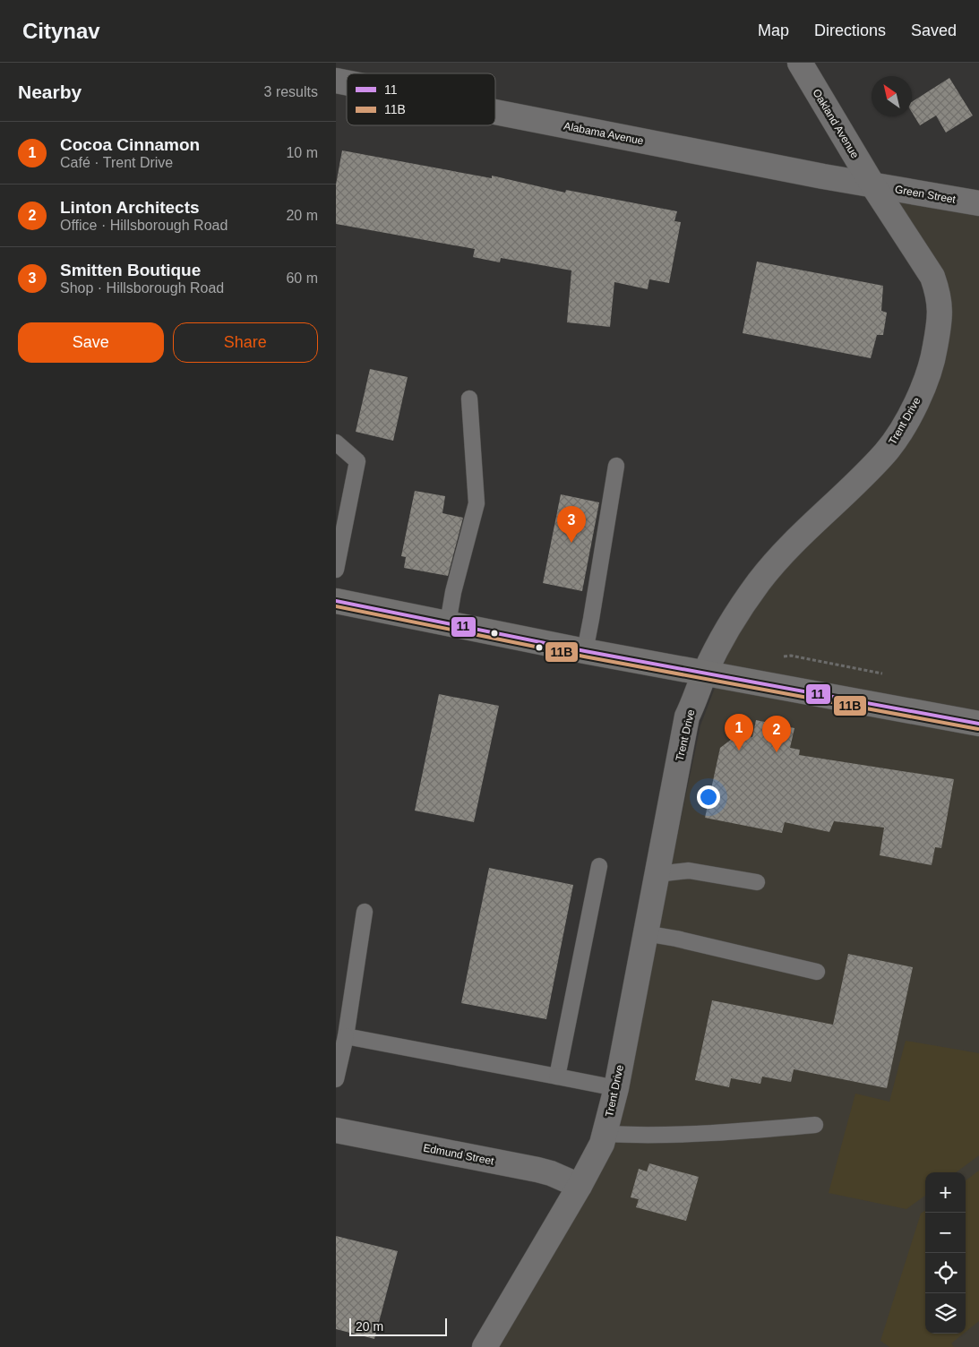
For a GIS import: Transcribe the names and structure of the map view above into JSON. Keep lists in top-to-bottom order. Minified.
{"streets":{"street":["Oakland Avenue","Alabama Avenue","Green Street","Trent Drive","Edmund Street"]},"crossings":[["Oakland Avenue","Alabama Avenue"],["Oakland Avenue","Green Street"],["Oakland Avenue","Trent Drive"],["Alabama Avenue","Green Street"],["Alabama Avenue","Trent Drive"],["Green Street","Trent Drive"],["Trent Drive","Edmund Street"]],"lines":["transit line 11","transit line 11B"],"legend":["11","11B"],"scale_bar":"20 m","north":"top left","page":{"header":"Citynav","nav":["Map","Directions","Saved"],"heading":["Nearby","3 results"],"list":[{"mark":"1","name":"Cocoa Cinnamon","note":"Café · Trent Drive","value":"10 m"},{"mark":"2","name":"Linton Architects","note":"Office · Hillsborough Road","value":"20 m"},{"mark":"3","name":"Smitten Boutique","note":"Shop · Hillsborough Road","value":"60 m"}],"buttons":["Save","Share"],"pins":["3","1","2"],"map_buttons":["+","−"],"scale":"20 m"}}
